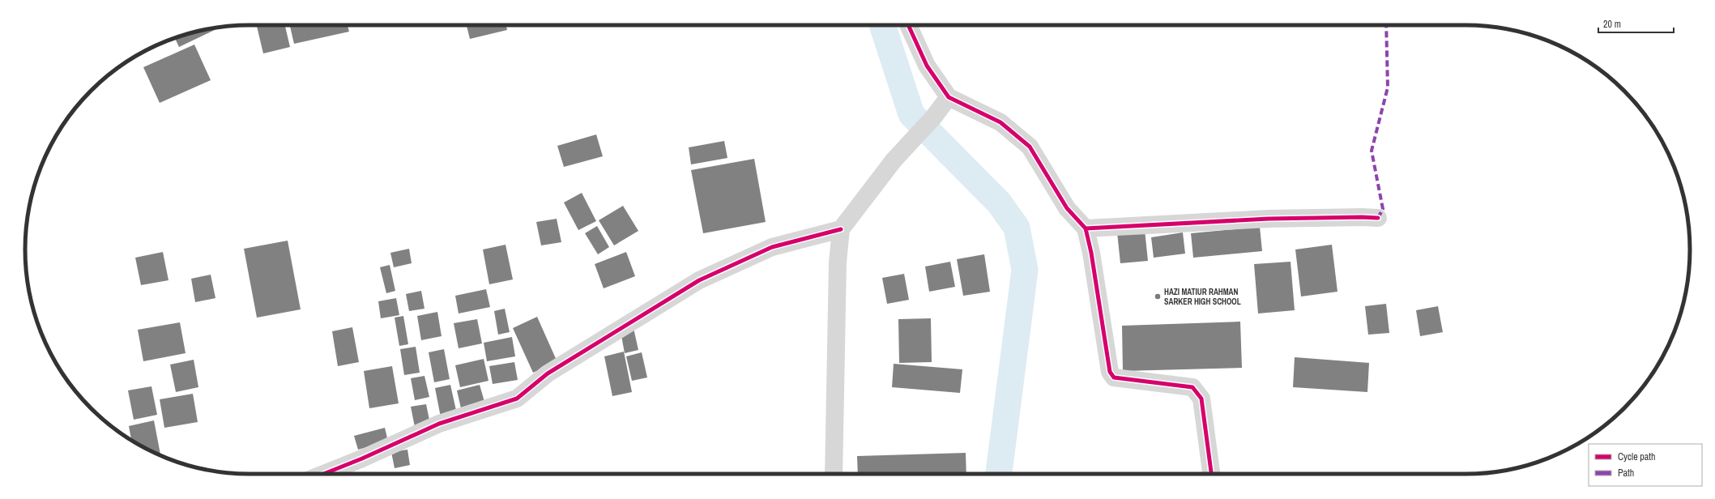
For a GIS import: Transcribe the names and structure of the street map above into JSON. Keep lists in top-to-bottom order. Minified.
{"places":["HAZI MATIUR RAHMAN SARKER HIGH SCHOOL"],"legend":["Cycle path","Path"],"scale_bar":"20 m"}
